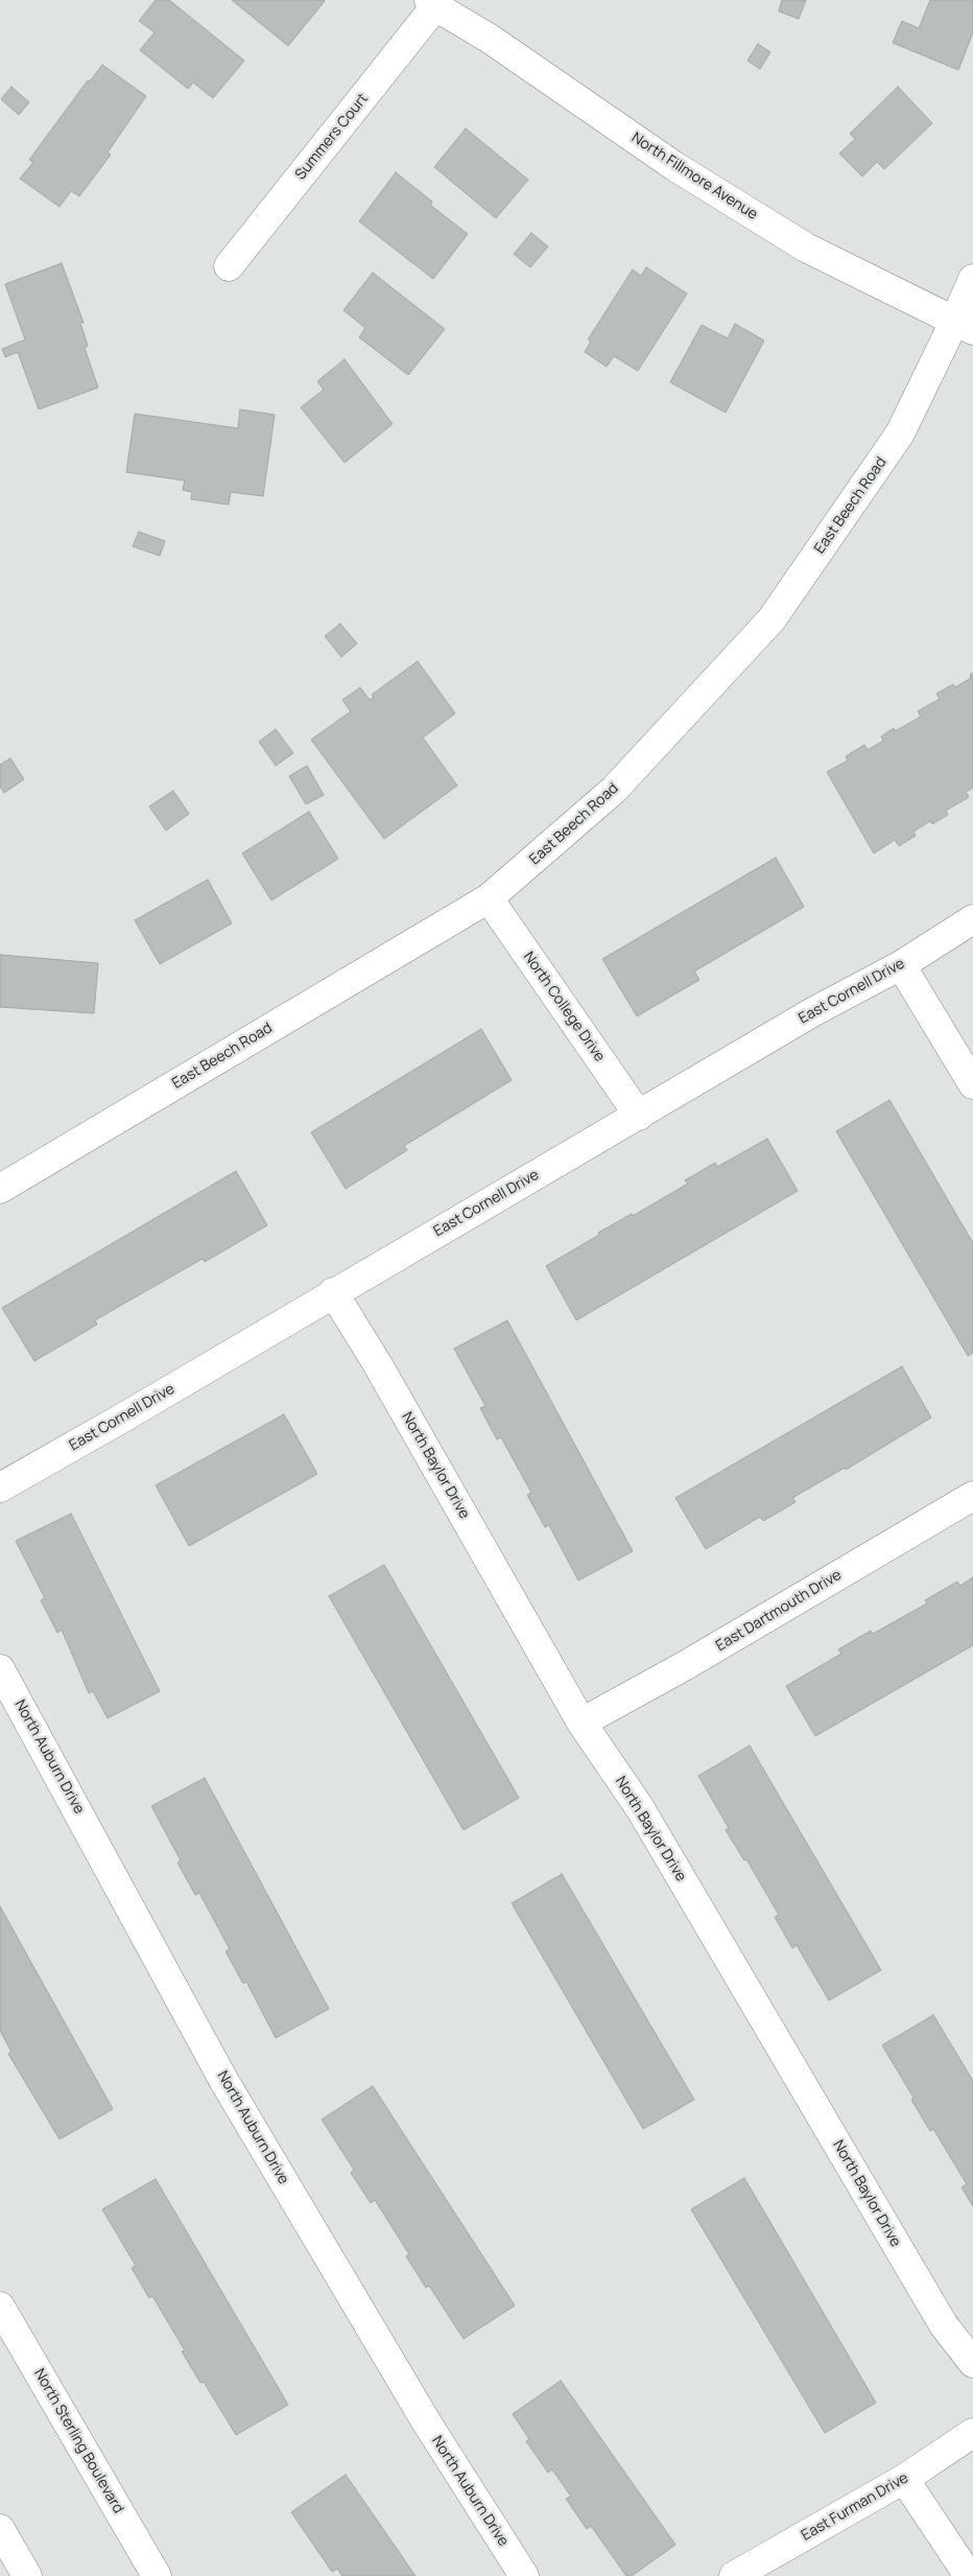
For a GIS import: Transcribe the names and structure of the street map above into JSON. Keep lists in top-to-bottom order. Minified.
{"streets":{"street":["Summers Court","North Fillmore Avenue","East Beech Road","East Cornell Drive","North College Drive","North Baylor Drive","East Dartmouth Drive","North Auburn Drive","North Sterling Boulevard","East Furman Drive"]},"crossings":[["Summers Court","North Fillmore Avenue"],["North Fillmore Avenue","East Beech Road"],["East Beech Road","North College Drive"],["East Cornell Drive","North College Drive"],["East Cornell Drive","North Baylor Drive"],["North Baylor Drive","East Dartmouth Drive"]]}
